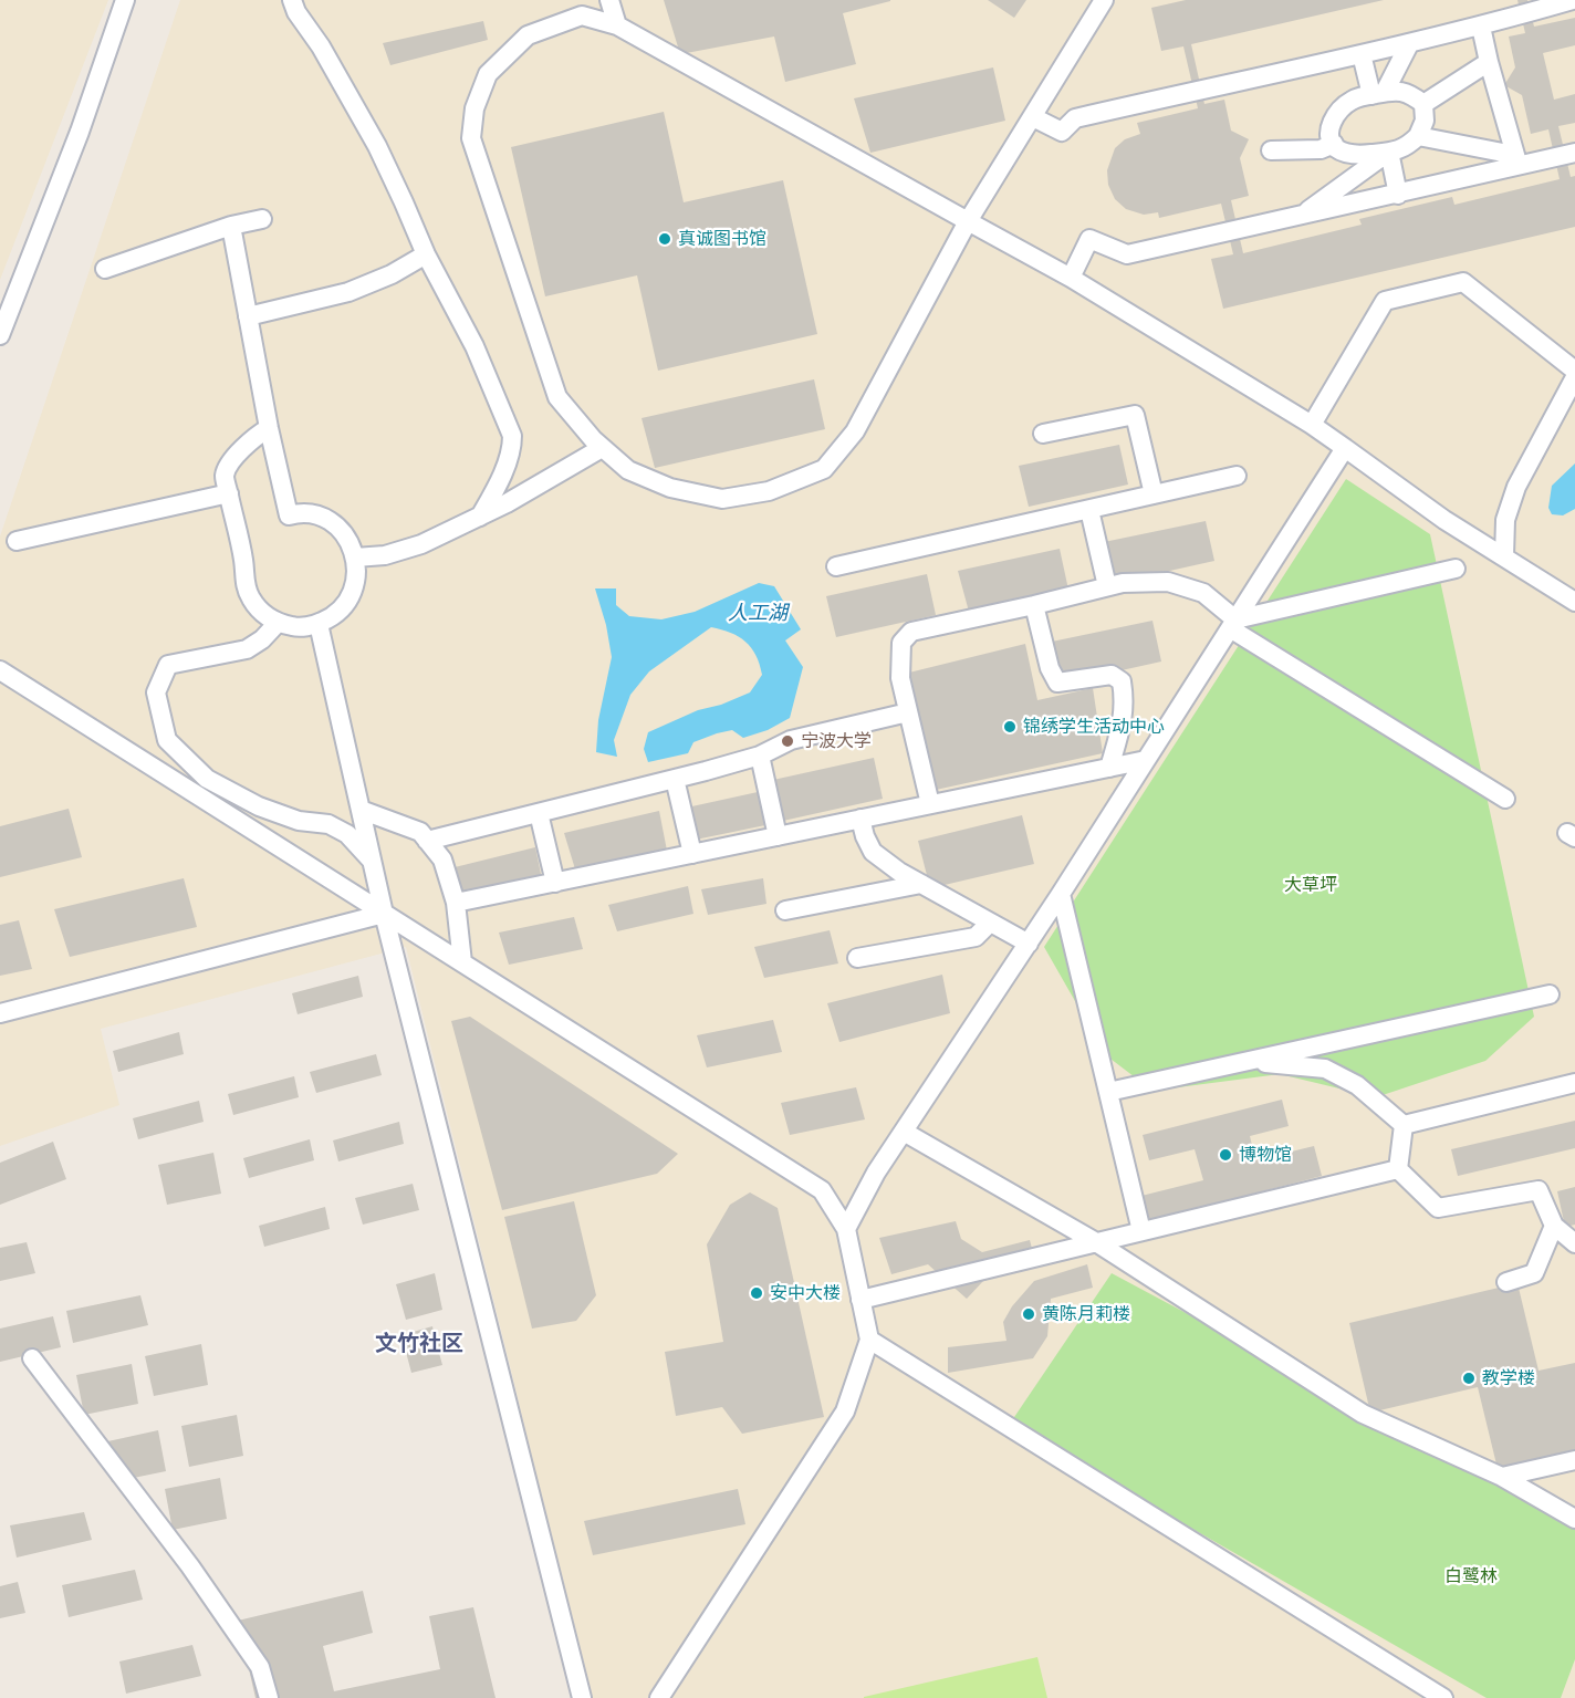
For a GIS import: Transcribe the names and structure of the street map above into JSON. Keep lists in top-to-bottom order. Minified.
{"districts":["文竹社区"],"water":["人工湖"],"parks":["大草坪","白鹭林"],"places":["真诚图书馆","锦绣学生活动中心","宁波大学","博物馆","安中大楼","黄陈月莉楼","教学楼"]}
